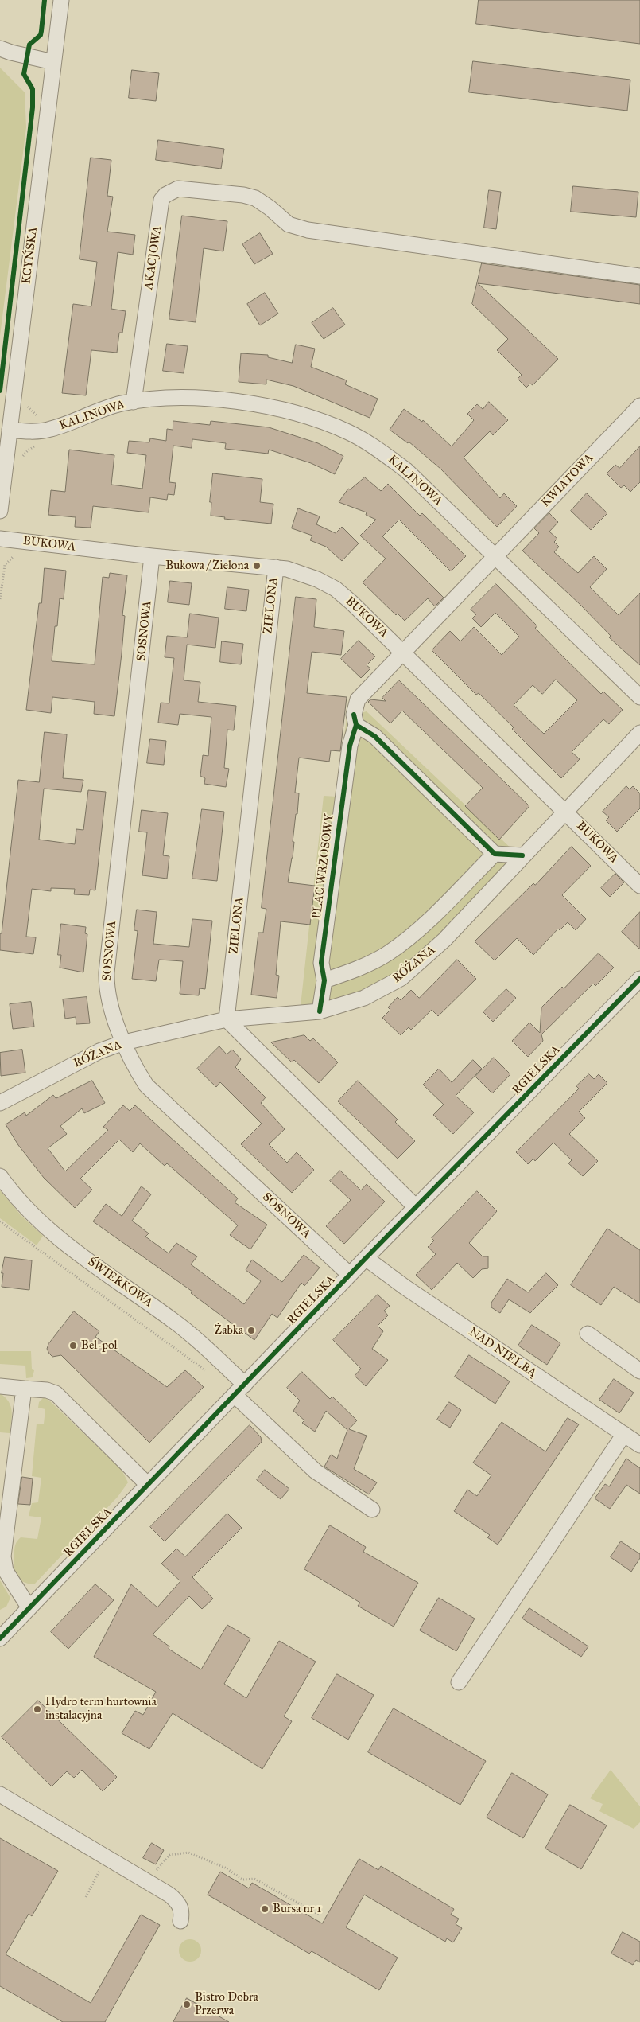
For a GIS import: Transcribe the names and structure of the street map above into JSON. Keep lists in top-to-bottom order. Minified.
{"streets":{"street":["KCYŃSKA","AKACJOWA","KALINOWA","KWIATOWA","BUKOWA","ZIELONA","SOSNOWA","PLAC WRZOSOWY","RÓŻANA","RGIELSKA","ŚWIERKOWA","NAD NIELBĄ"]},"crossings":[["KCYŃSKA","KALINOWA"],["AKACJOWA","KALINOWA"],["KALINOWA","KWIATOWA"],["KWIATOWA","BUKOWA"],["KWIATOWA","PLAC WRZOSOWY"],["BUKOWA","ZIELONA"],["BUKOWA","SOSNOWA"],["BUKOWA","PLAC WRZOSOWY"],["BUKOWA","RÓŻANA"],["ZIELONA","RÓŻANA"],["SOSNOWA","RÓŻANA"],["SOSNOWA","RGIELSKA"],["PLAC WRZOSOWY","RÓŻANA"],["RGIELSKA","ŚWIERKOWA"],["RGIELSKA","NAD NIELBĄ"]],"places":["Bukowa / Zielona","Żabka","Bel-pol","Hydro term hurtownia instalacyjna","Bursa nr 1","Bistro Dobra Przerwa"]}
